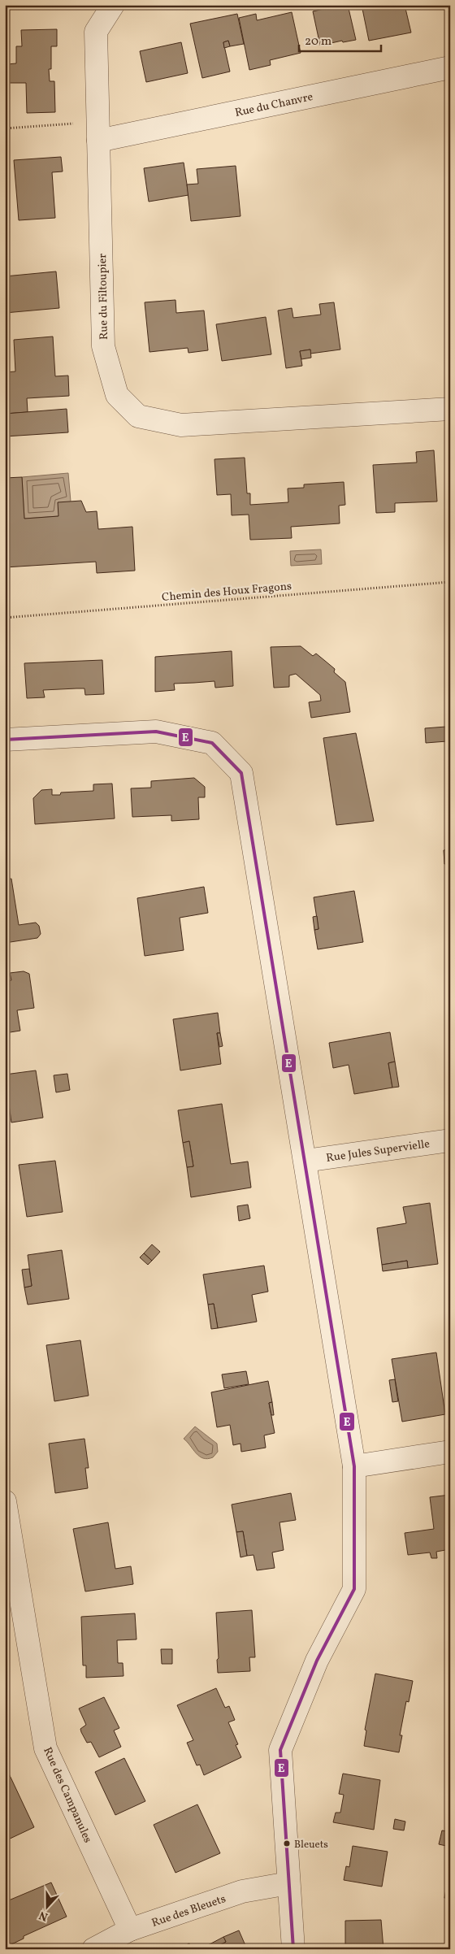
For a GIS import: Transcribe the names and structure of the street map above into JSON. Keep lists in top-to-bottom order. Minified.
{"streets":{"street":["Rue du Chanvre","Rue du Filtoupier","Rue Jules Supervielle","Rue des Campanules","Rue des Bleuets"],"path":["Chemin des Houx Fragons"]},"crossings":[["Rue du Chanvre","Rue du Filtoupier"],["Rue des Campanules","Rue des Bleuets"]],"places":["Bleuets"],"lines":["transit line E"],"scale_bar":"20 m","north":"bottom"}
